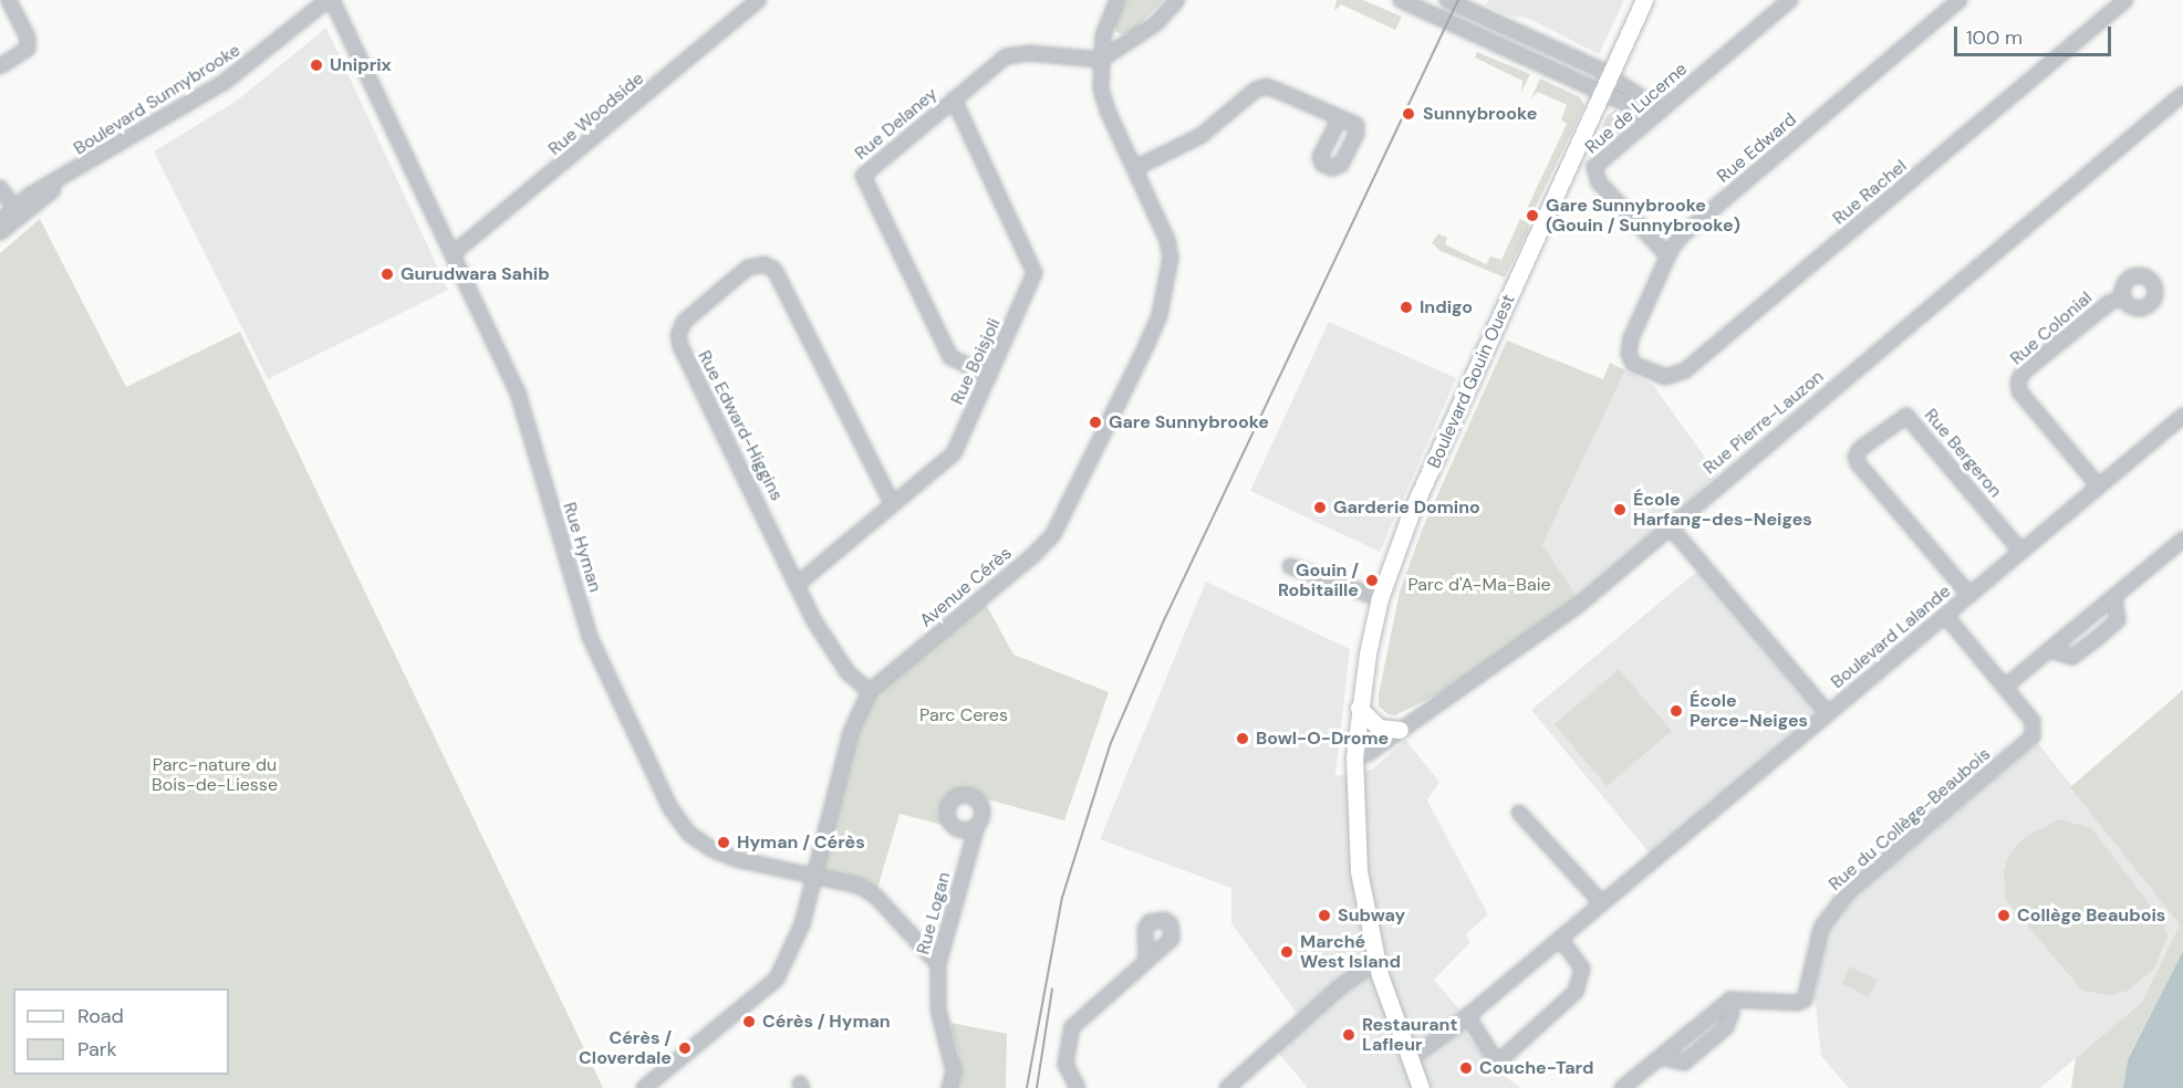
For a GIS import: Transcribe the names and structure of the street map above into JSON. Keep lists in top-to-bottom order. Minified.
{"streets":{"main road":["Boulevard Gouin Ouest"],"street":["Boulevard Sunnybrooke","Rue de Lucerne","Rue Woodside","Rue Delaney","Rue Edward","Rue Rachel","Rue Colonial","Rue Boisjoli","Rue Pierre-Lauzon","Rue Edward-Higgins","Rue Bergeron","Rue Hyman","Avenue Cérès","Boulevard Lalande","Rue du Collège-Beaubois","Rue Logan"]},"crossings":[["Boulevard Sunnybrooke","Rue Hyman"],["Rue de Lucerne","Rue Edward"],["Rue Woodside","Rue Hyman"],["Rue Delaney","Rue Boisjoli"],["Rue Delaney","Avenue Cérès"],["Rue Edward","Rue Rachel"],["Rue Colonial","Boulevard Lalande"],["Rue Boisjoli","Rue Edward-Higgins"],["Boulevard Gouin Ouest","Rue Pierre-Lauzon"],["Boulevard Gouin Ouest","Boulevard Lalande"],["Rue Edward-Higgins","Avenue Cérès"],["Rue Bergeron","Boulevard Lalande"],["Rue Hyman","Avenue Cérès"],["Rue Hyman","Rue Logan"]],"parks":["Parc d'A-Ma-Baie","Parc Ceres","Parc-nature du Bois-de-Liesse"],"places":["Uniprix","Sunnybrooke","Gare Sunnybrooke (Gouin / Sunnybrooke)","Gurudwara Sahib","Indigo","Gare Sunnybrooke","Garderie Domino","École Harfang-des-Neiges","Gouin / Robitaille","École Perce-Neiges","Bowl-O-Drome","Hyman / Cérès","Subway","Collège Beaubois","Marché West Island","Cérès / Hyman","Restaurant Lafleur","Cérès / Cloverdale","Couche-Tard"],"legend":["Road","Park"],"scale_bar":"100 m"}
